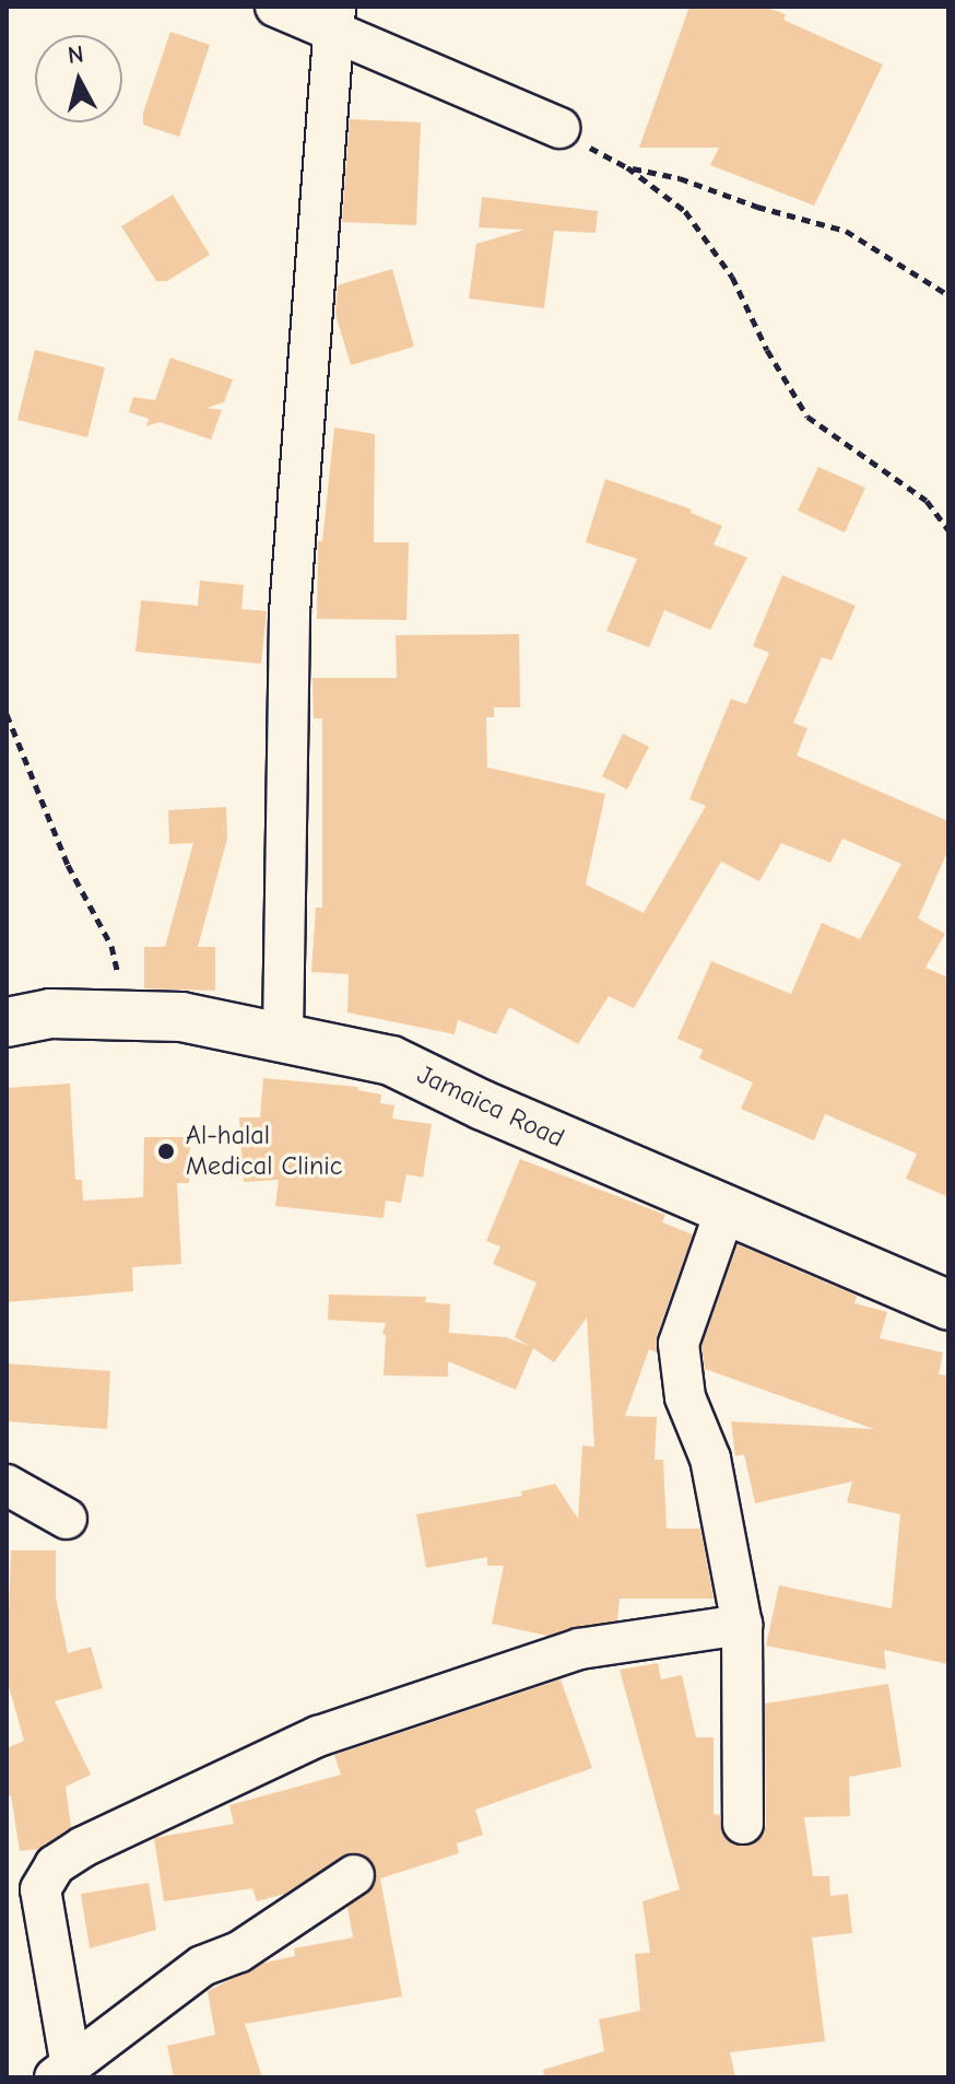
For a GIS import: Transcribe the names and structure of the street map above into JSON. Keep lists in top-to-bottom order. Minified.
{"streets":{"street":["Jamaica Road"]},"places":["Al-halal Medical Clinic"],"north":"top"}
